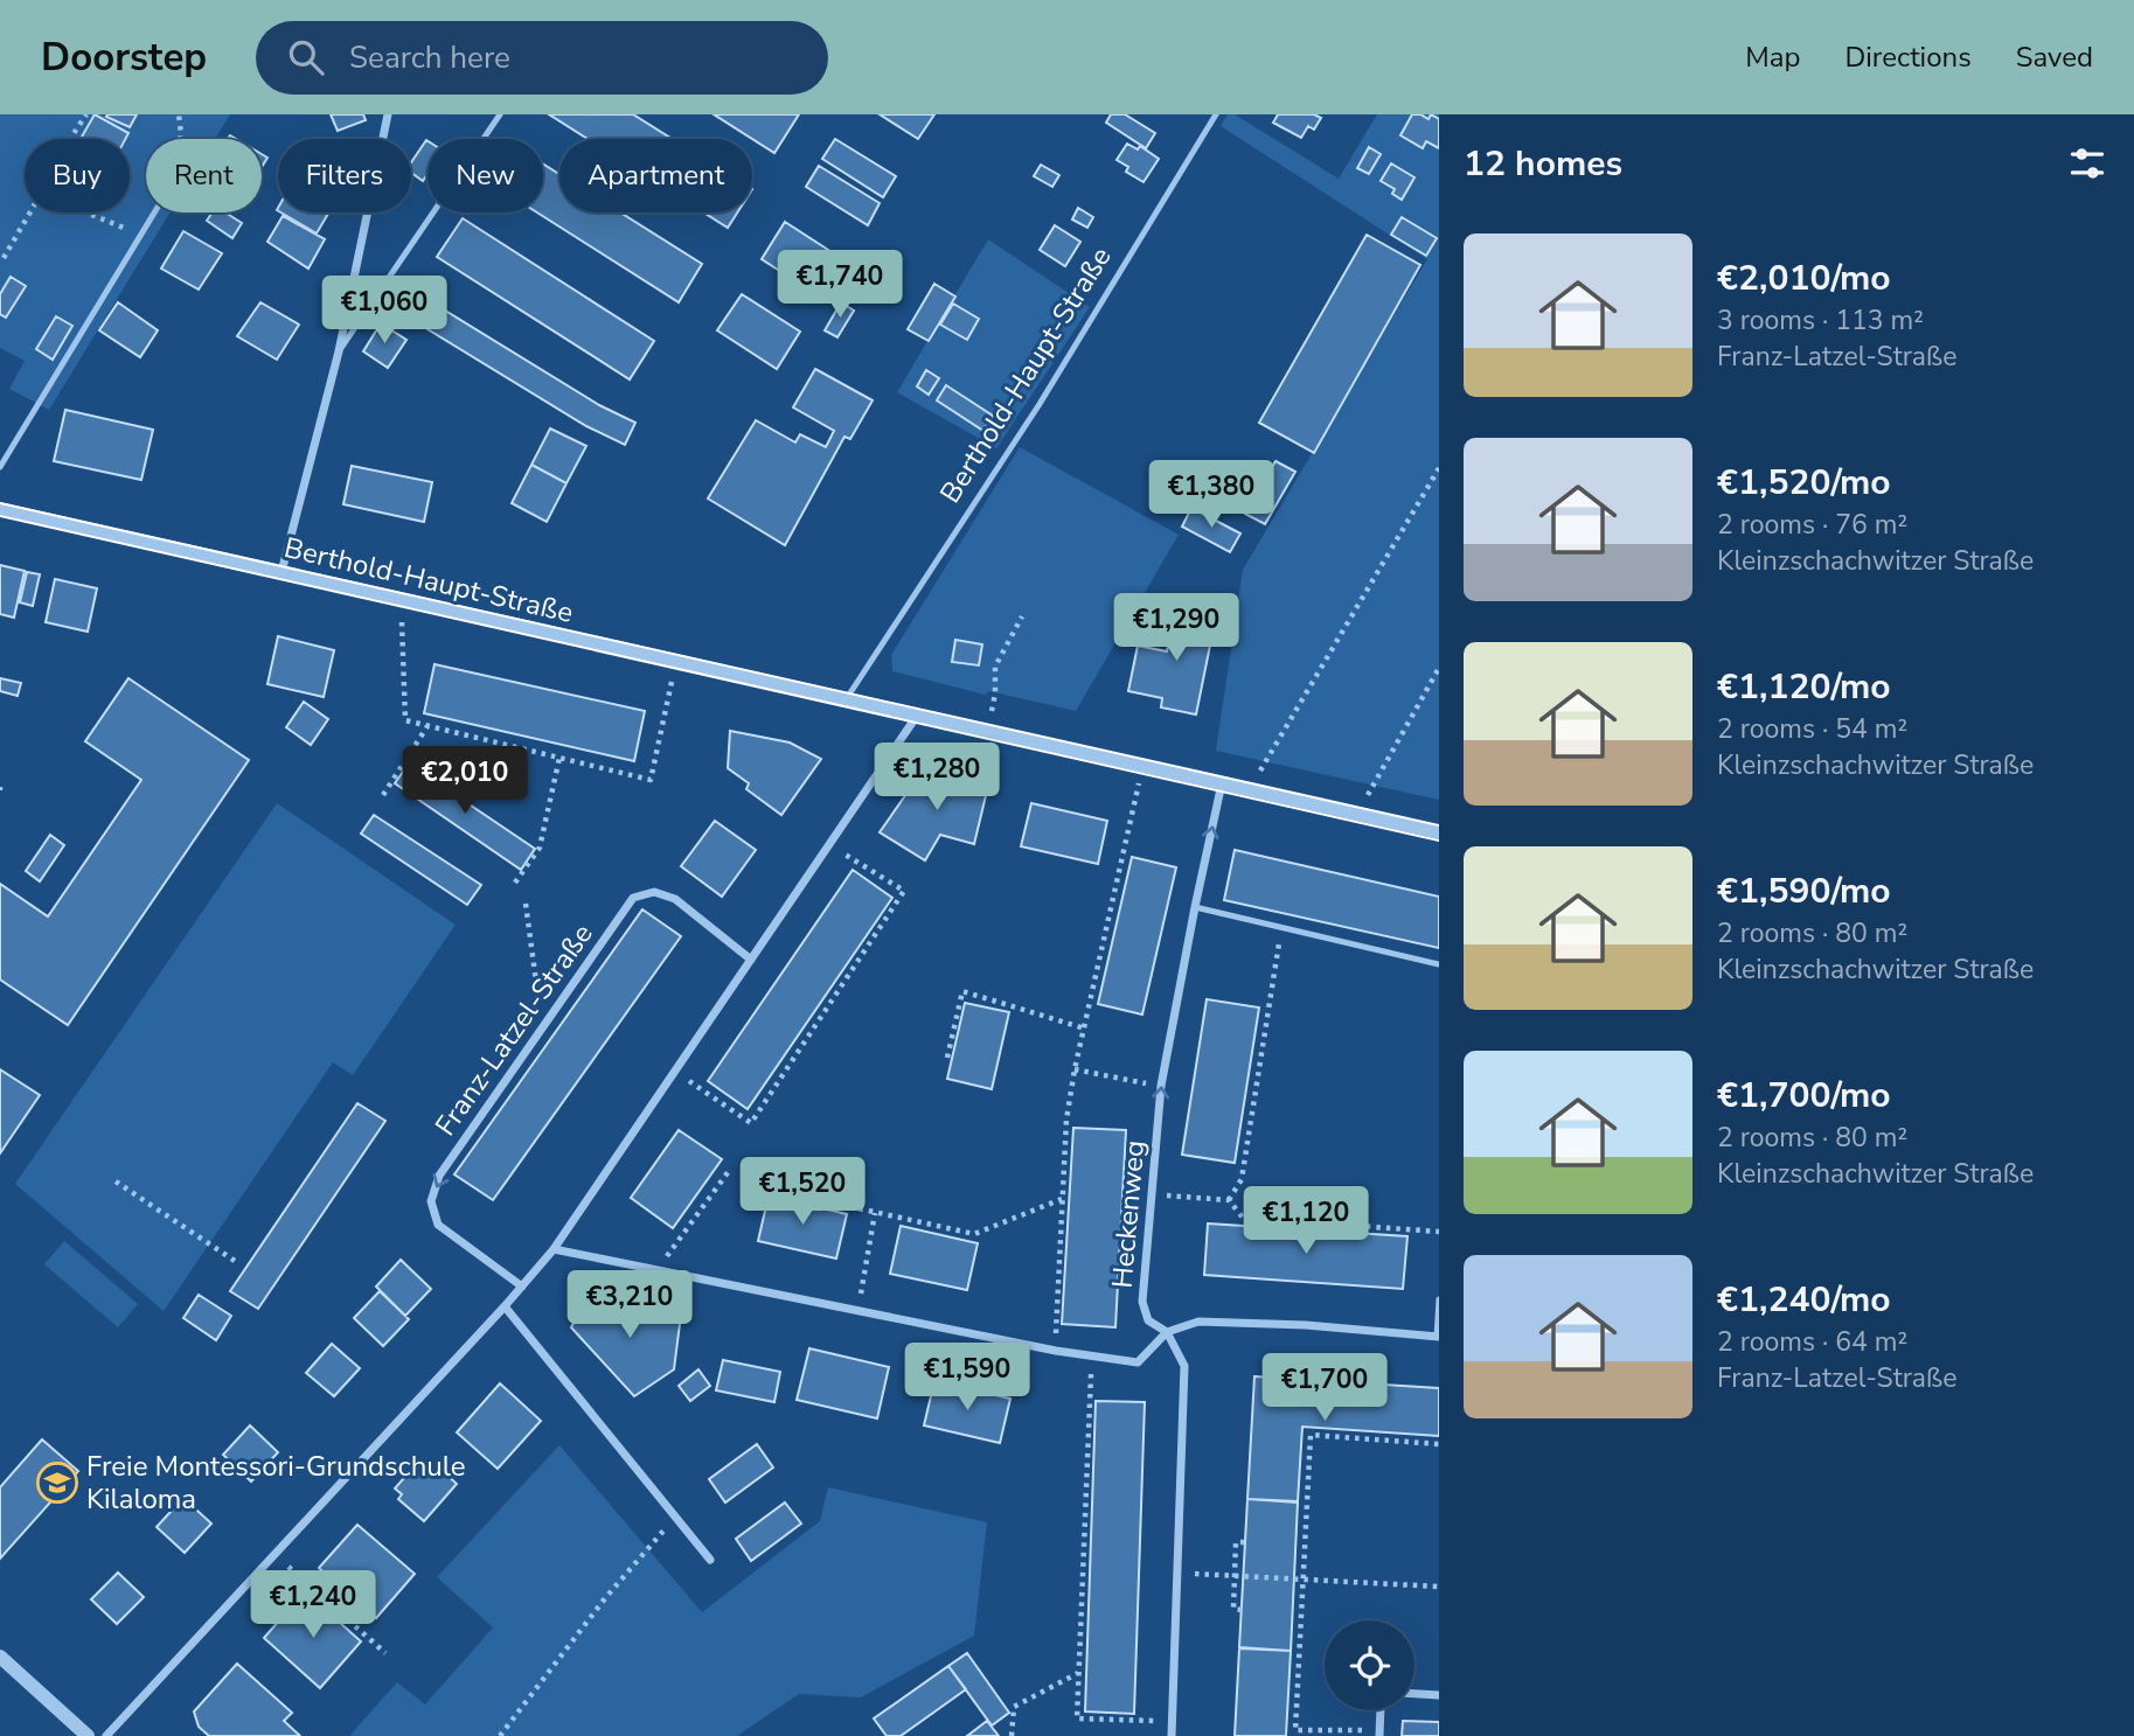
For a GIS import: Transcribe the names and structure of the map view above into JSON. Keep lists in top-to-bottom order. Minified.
{"streets":{"street":["Berthold-Haupt-Straße","Franz-Latzel-Straße","Heckenweg"]},"crossings":[["Berthold-Haupt-Straße","Heckenweg"]],"places":{"school or university":["Freie Montessori-Grundschule Kilaloma"]},"page":{"header":"Doorstep","search":"Search here","nav":["Map","Directions","Saved"],"heading":"12 homes","chip":["Buy","Rent","Filters","New","Apartment"],"list":[{"name":"€2,010/mo","note":"3 rooms · 113 m² · Franz-Latzel-Straße"},{"name":"€1,520/mo","note":"2 rooms · 76 m² · Kleinzschachwitzer Straße"},{"name":"€1,120/mo","note":"2 rooms · 54 m² · Kleinzschachwitzer Straße"},{"name":"€1,590/mo","note":"2 rooms · 80 m² · Kleinzschachwitzer Straße"},{"name":"€1,700/mo","note":"2 rooms · 80 m² · Kleinzschachwitzer Straße"},{"name":"€1,240/mo","note":"2 rooms · 64 m² · Franz-Latzel-Straße"}],"price":["€1,740","€1,060","€1,380","€1,290","€1,280","€2,010","€1,520","€1,120","€3,210","€1,590","€1,700","€1,240"]}}
